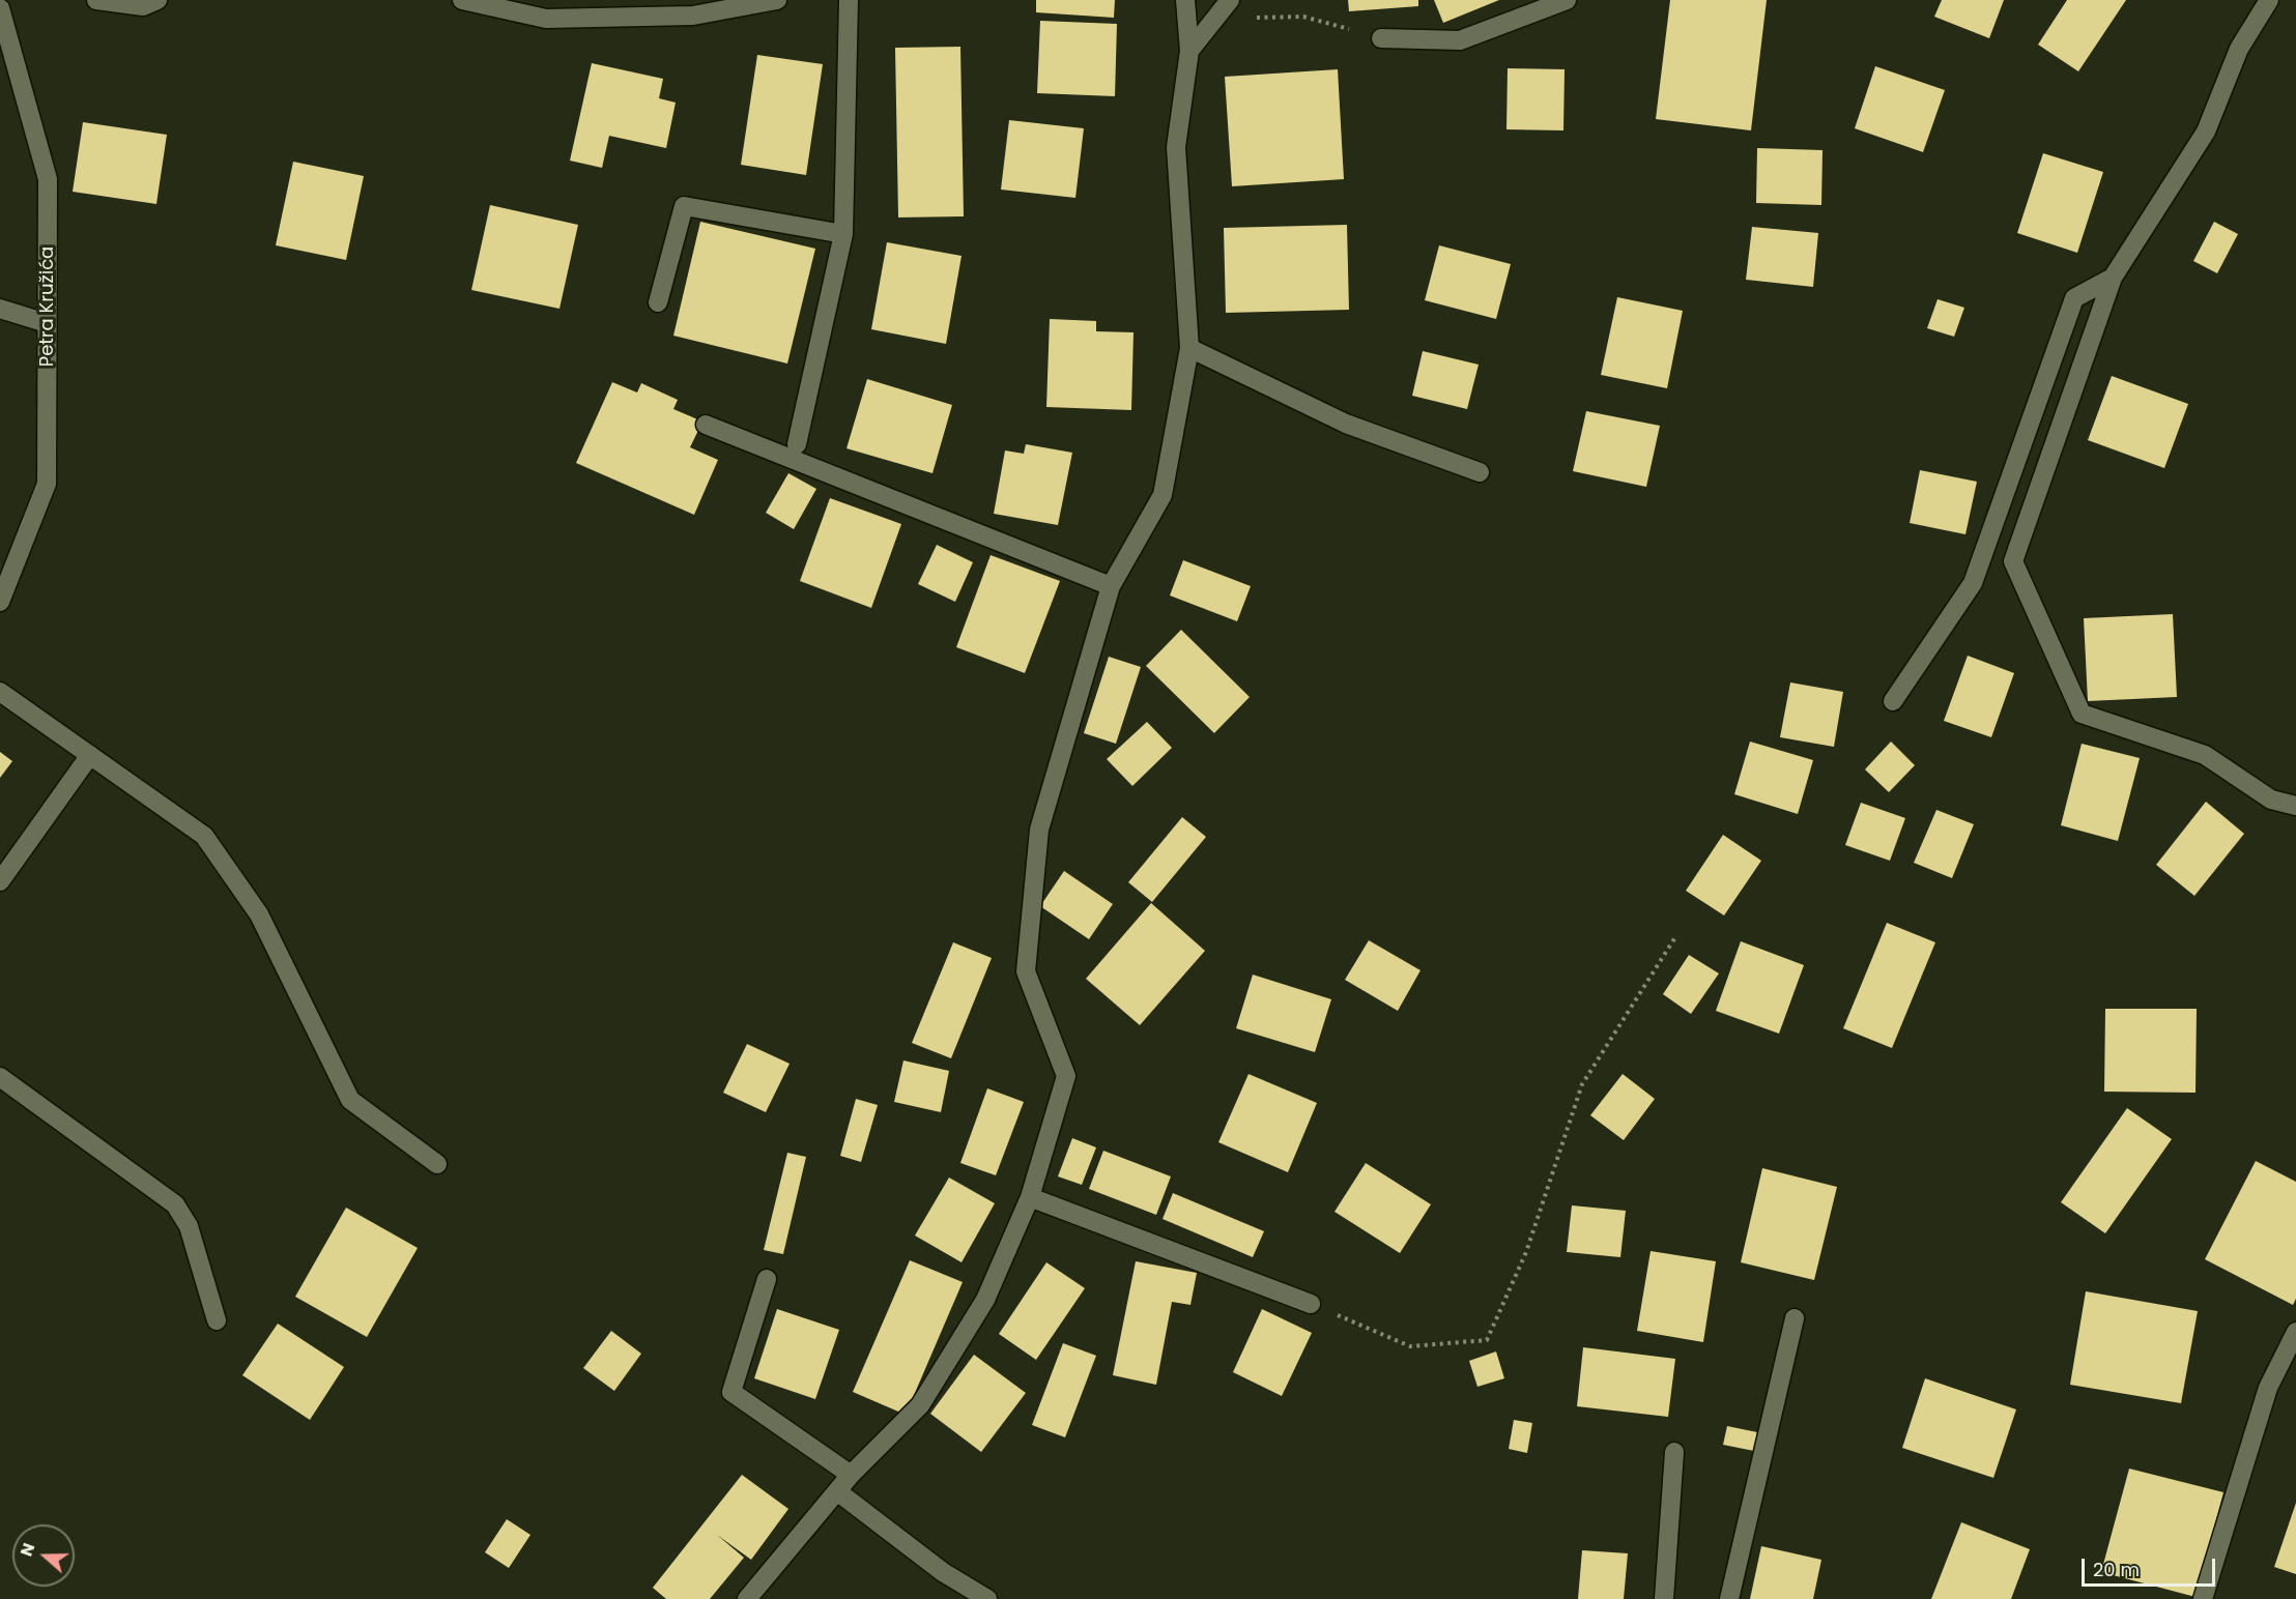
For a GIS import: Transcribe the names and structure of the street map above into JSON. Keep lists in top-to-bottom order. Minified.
{"streets":{"street":["Petra Kružića"]},"scale_bar":"20 m","north":"left"}
